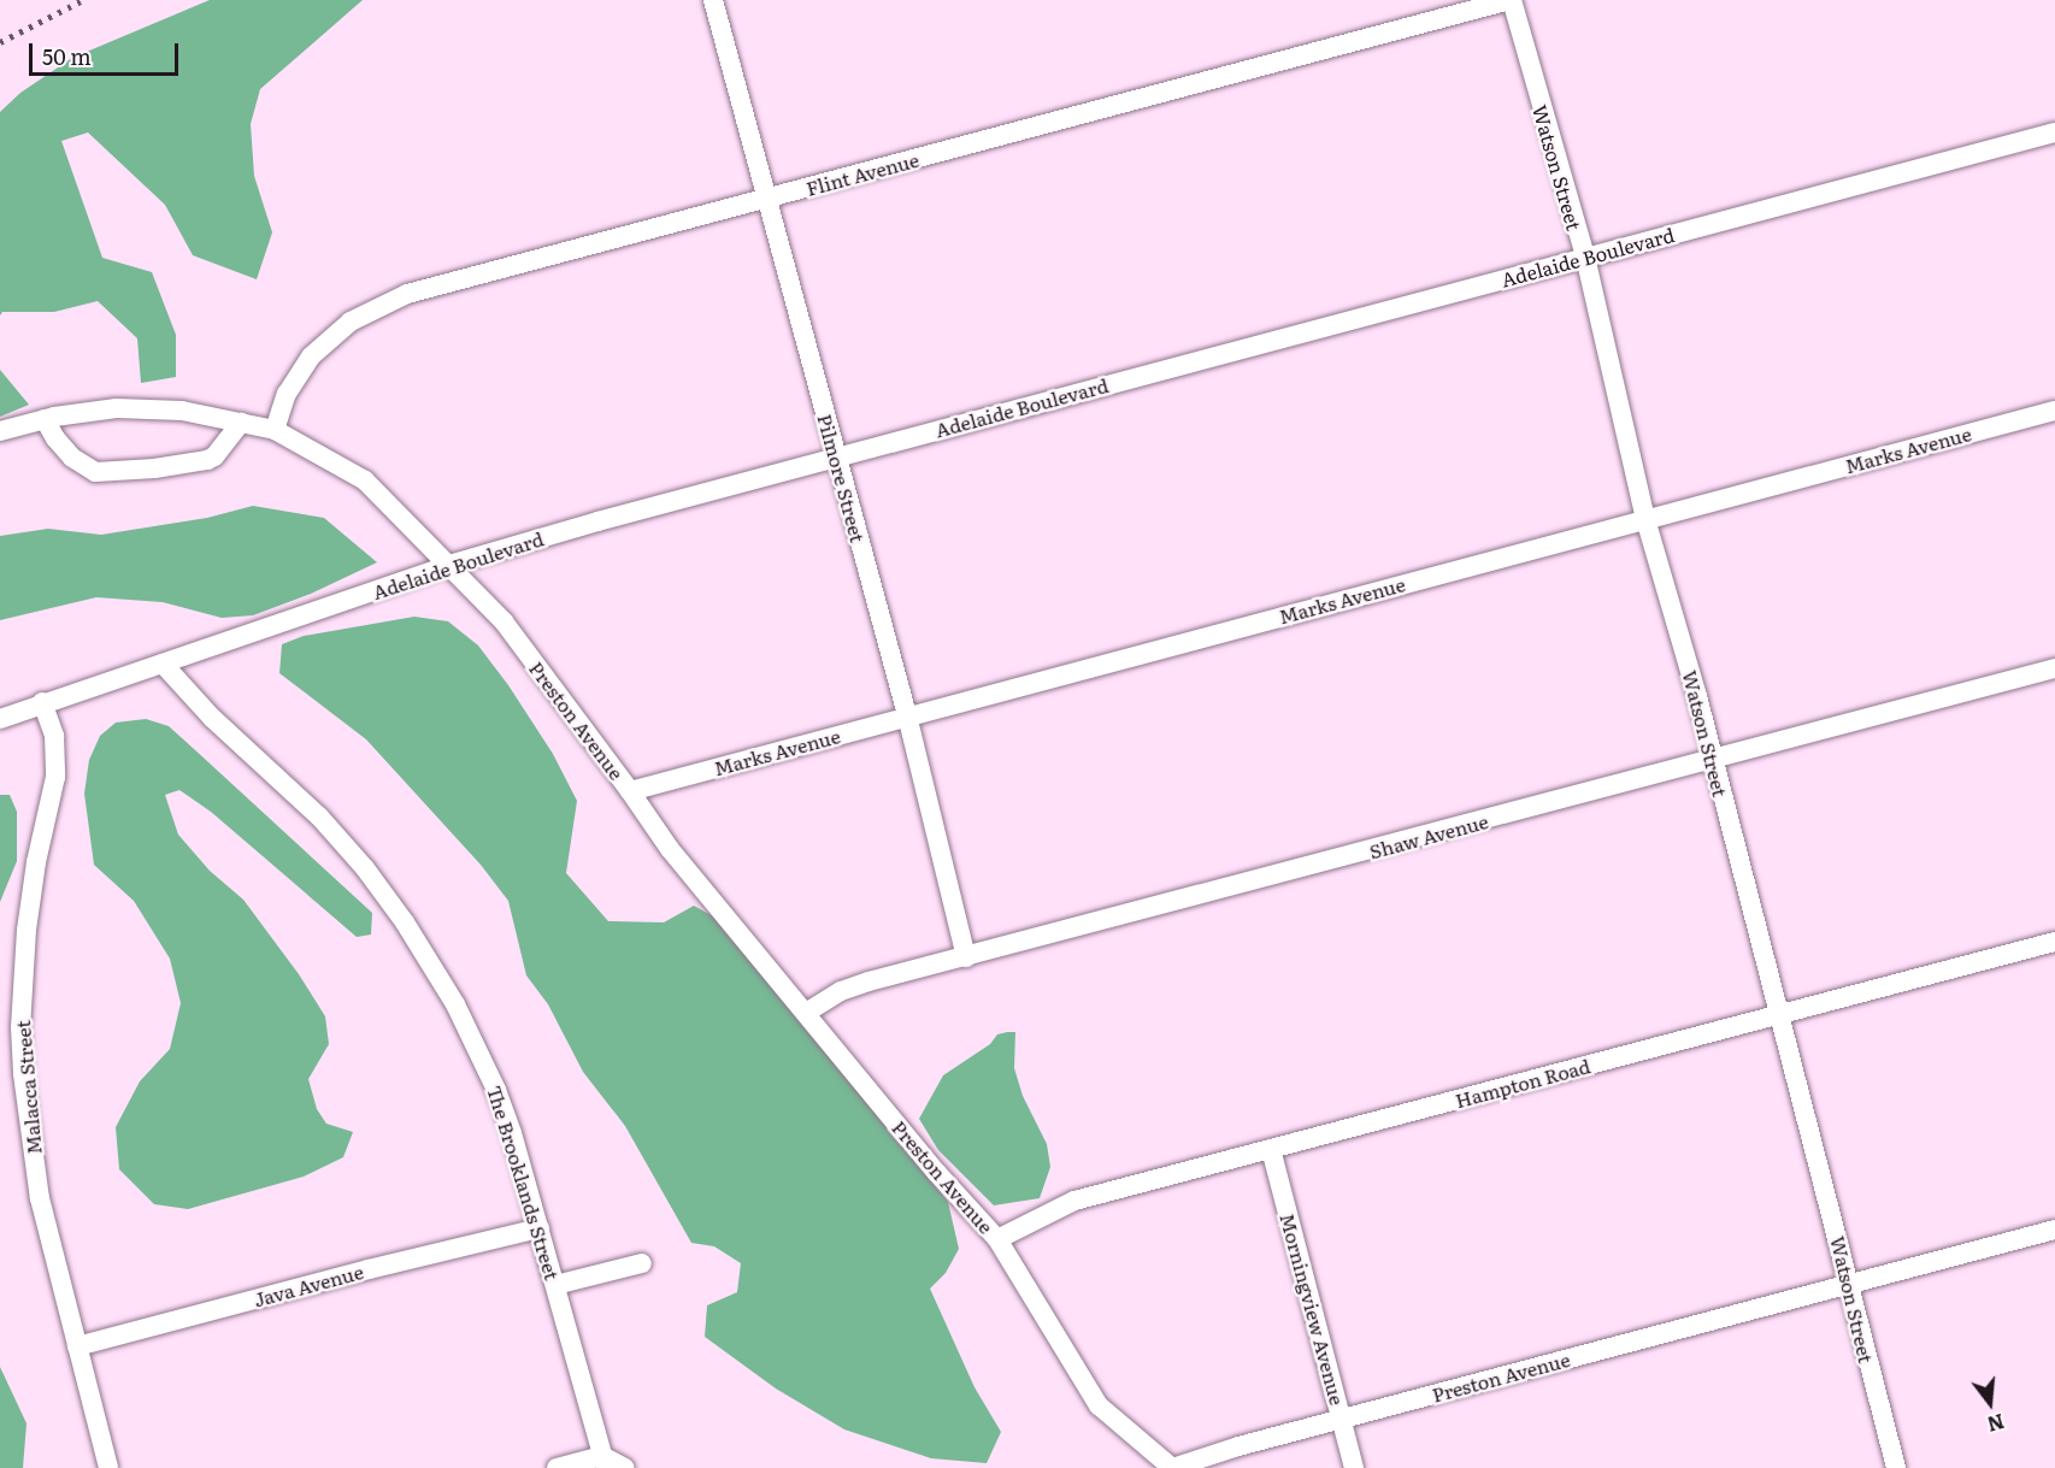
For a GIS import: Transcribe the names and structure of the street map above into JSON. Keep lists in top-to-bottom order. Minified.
{"streets":{"street":["Watson Street","Flint Avenue","Adelaide Boulevard","Marks Avenue","Pilmore Street","Preston Avenue","Shaw Avenue","Hampton Road","Malacca Street","The Brooklands Street","Java Avenue","Morningview Avenue"]},"crossings":[["Watson Street","Flint Avenue"],["Watson Street","Adelaide Boulevard"],["Watson Street","Marks Avenue"],["Watson Street","Preston Avenue"],["Watson Street","Shaw Avenue"],["Watson Street","Hampton Road"],["Flint Avenue","Pilmore Street"],["Flint Avenue","Preston Avenue"],["Adelaide Boulevard","Pilmore Street"],["Adelaide Boulevard","Preston Avenue"],["Adelaide Boulevard","Malacca Street"],["Adelaide Boulevard","The Brooklands Street"],["Marks Avenue","Pilmore Street"],["Marks Avenue","Preston Avenue"],["Pilmore Street","Shaw Avenue"],["Preston Avenue","Shaw Avenue"],["Preston Avenue","Hampton Road"],["Preston Avenue","Morningview Avenue"],["Hampton Road","Morningview Avenue"],["Malacca Street","Java Avenue"],["The Brooklands Street","Java Avenue"]],"scale_bar":"50 m","north":"bottom"}
